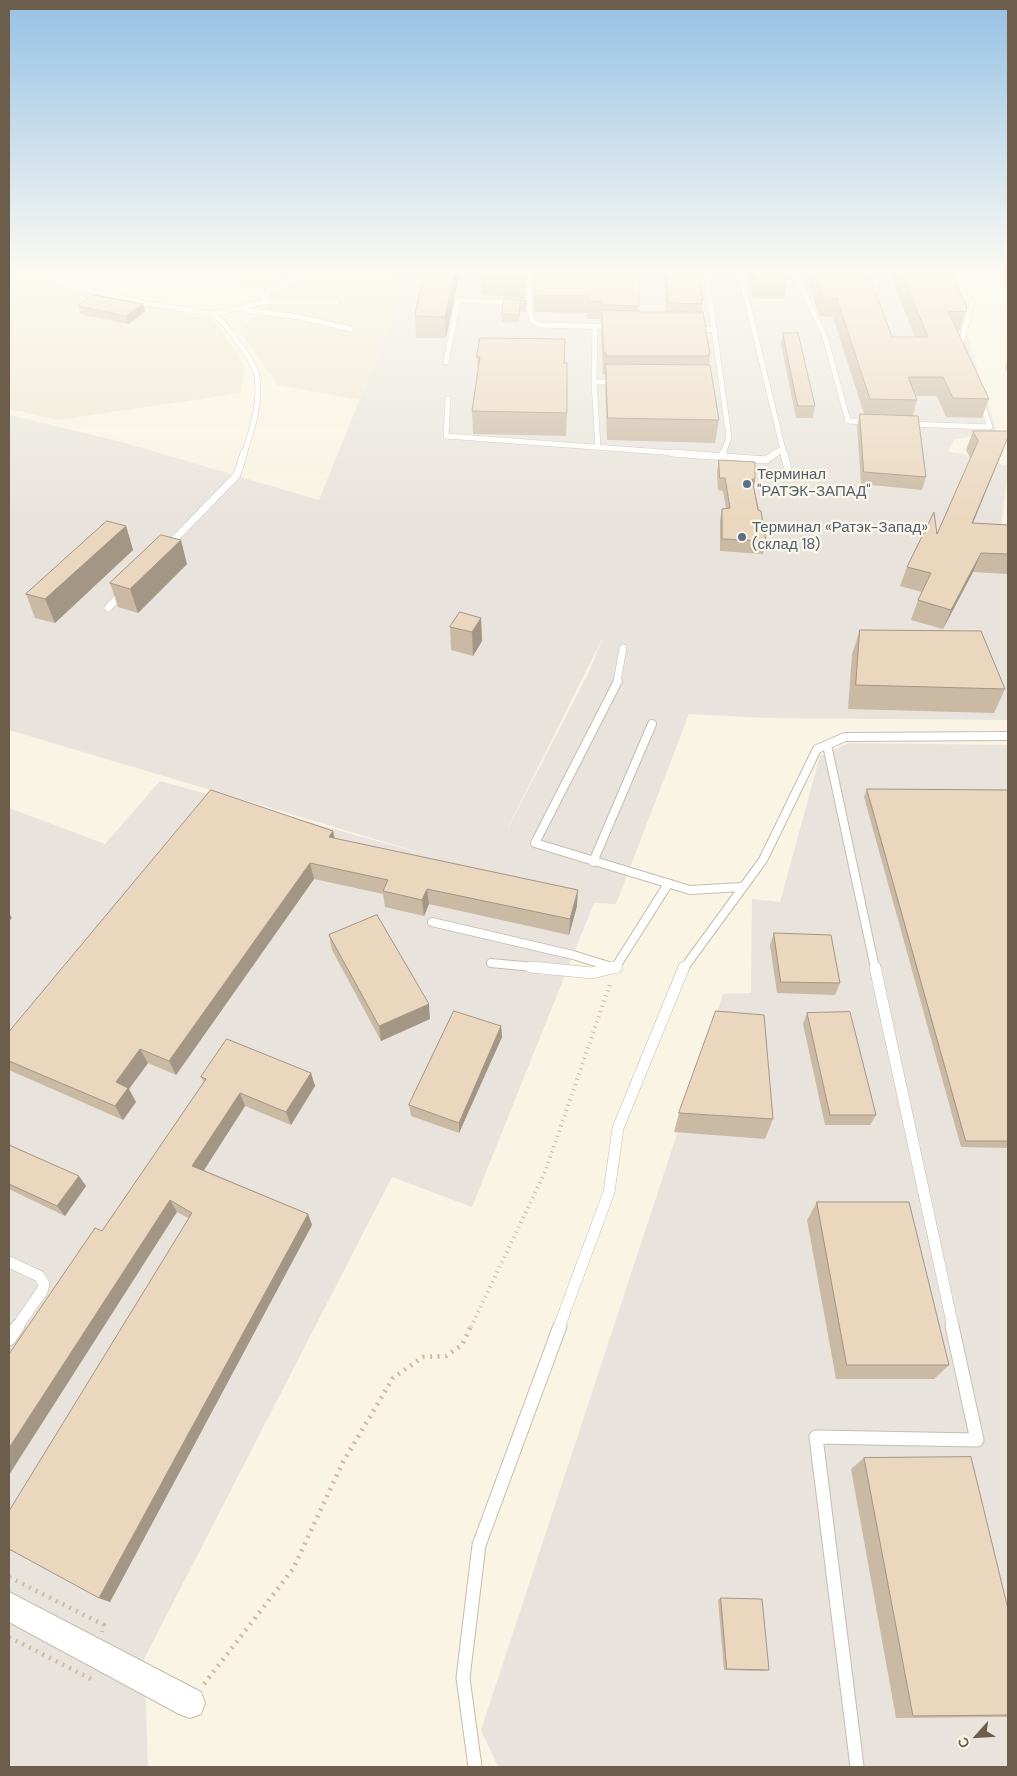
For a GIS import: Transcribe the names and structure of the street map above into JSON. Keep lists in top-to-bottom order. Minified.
{"places":["Терминал \"РАТЭК-ЗАПАД\"","Терминал «Ратэк-Запад» (склад 18)"],"north":"bottom left"}
